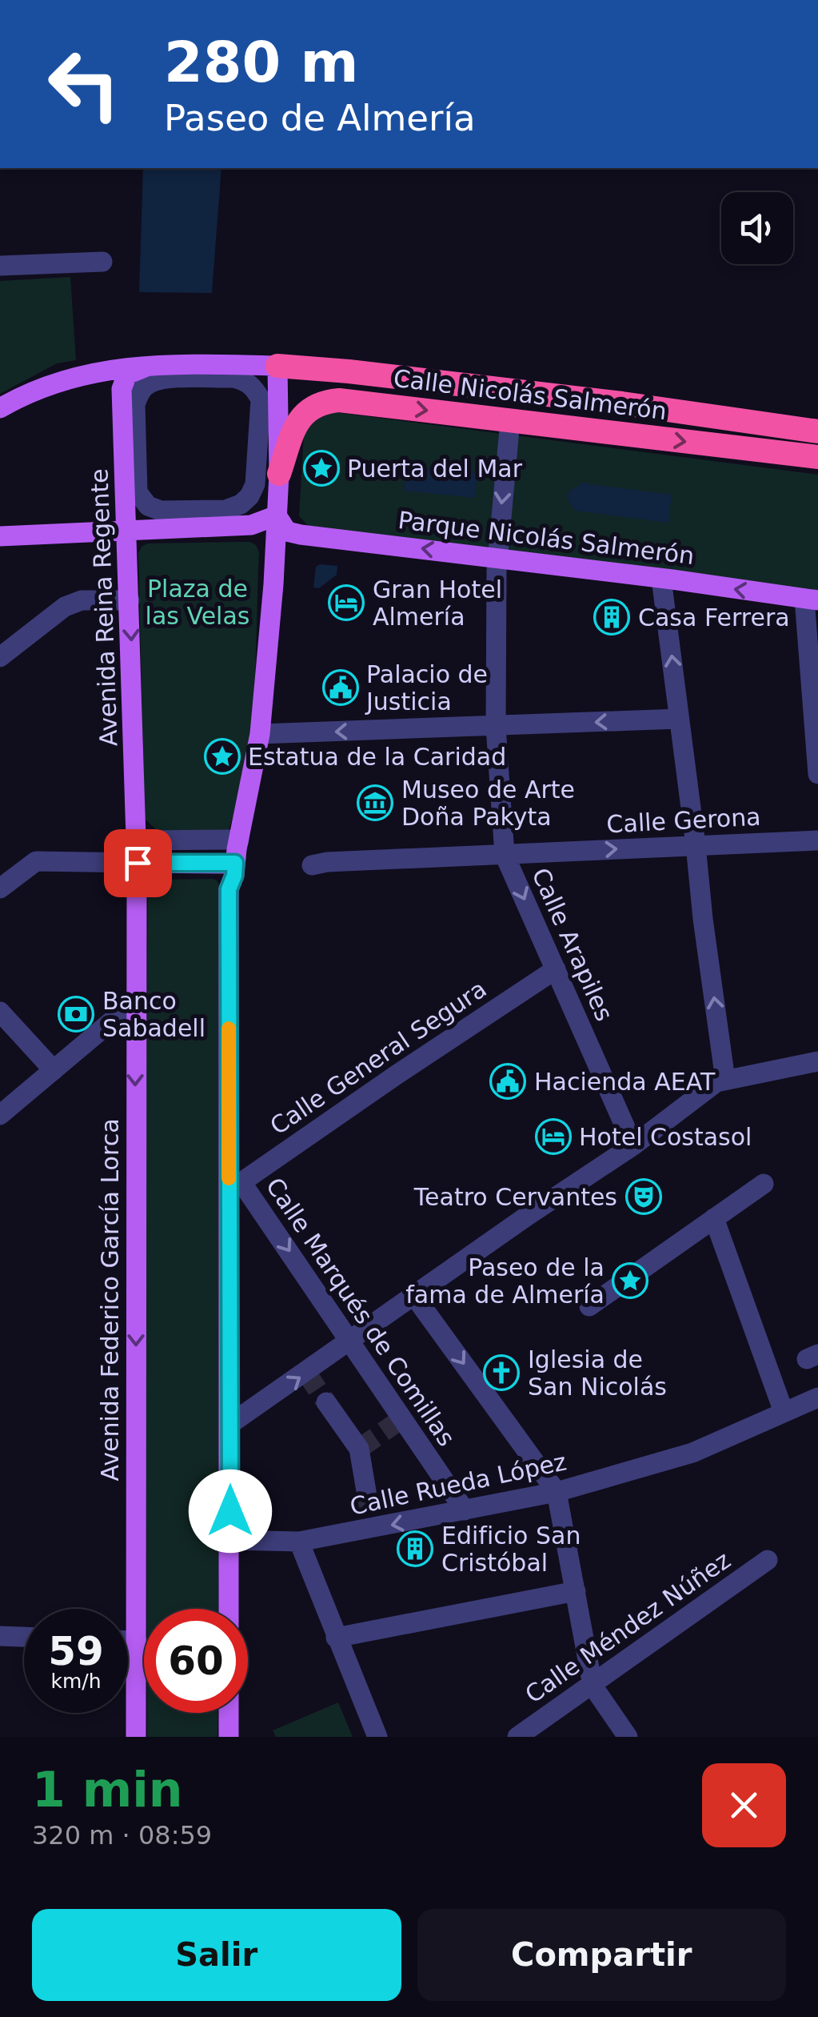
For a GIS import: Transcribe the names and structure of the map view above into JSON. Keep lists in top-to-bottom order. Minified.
{"streets":{"highway":["Calle Nicolás Salmerón"],"main road":["Parque Nicolás Salmerón","Avenida Reina Regente","Avenida Federico García Lorca"],"street":["Calle Gerona","Calle Arapiles","Calle General Segura","Calle Marqués de Comillas","Calle Rueda López","Calle Méndez Núñez"]},"crossings":[["Calle Nicolás Salmerón","Calle Arapiles"],["Parque Nicolás Salmerón","Calle Arapiles"],["Avenida Reina Regente","Avenida Federico García Lorca"],["Calle Gerona","Calle Arapiles"],["Calle Arapiles","Calle General Segura"],["Calle General Segura","Calle Marqués de Comillas"],["Calle Marqués de Comillas","Calle Rueda López"]],"one_way":["Parque Nicolás Salmerón","Calle Marqués de Comillas"],"parks":["Plaza de las Velas"],"places":{"place":["Puerta del Mar","Estatua de la Caridad","Paseo de la fama de Almería"],"hotel":["Gran Hotel Almería","Hotel Costasol"],"building":["Casa Ferrera","Edificio San Cristóbal"],"public building":["Palacio de Justicia","Hacienda AEAT"],"museum":["Museo de Arte Doña Pakyta"],"bank":["Banco Sabadell"],"theatre":["Teatro Cervantes"],"church":["Iglesia de San Nicolás"]},"page":{"turn":["280 m","Paseo de Almería"],"speed":"59 km/h","limit":"60","heading":["1 min","320 m · 08:59"],"buttons":["Salir","Compartir"]}}
